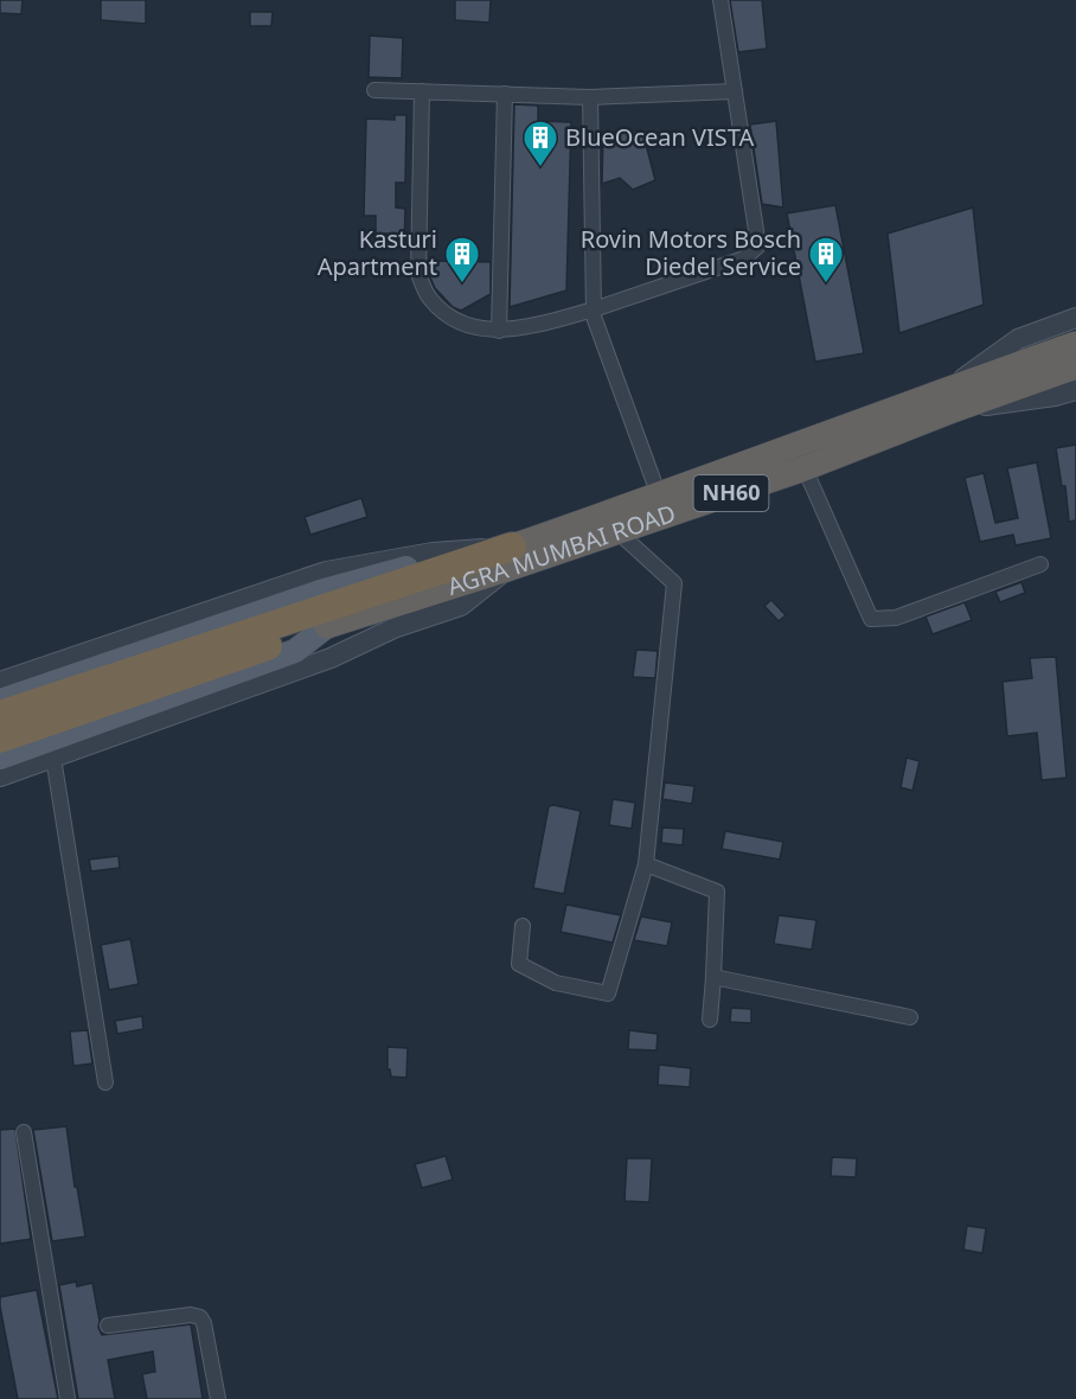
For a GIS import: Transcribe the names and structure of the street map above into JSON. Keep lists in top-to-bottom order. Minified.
{"streets":{"highway":["NH60","AGRA MUMBAI ROAD"]},"crossings":[["NH60","AGRA MUMBAI ROAD"]],"places":{"building":["BlueOcean VISTA","Kasturi Apartment","Rovin Motors Bosch Diedel Service"]}}
